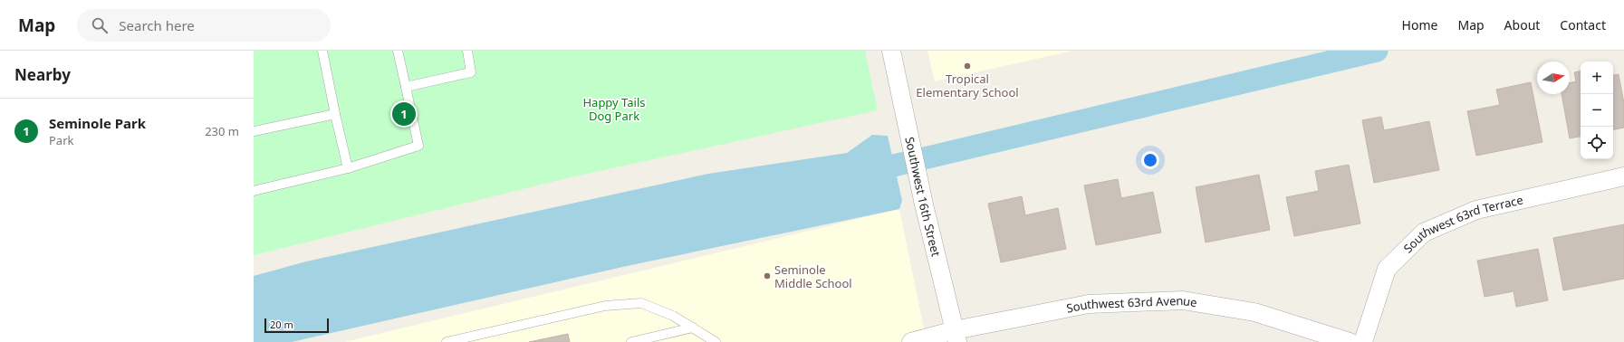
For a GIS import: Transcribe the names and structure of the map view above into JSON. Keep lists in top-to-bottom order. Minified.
{"streets":{"street":["Southwest 16th Street","Southwest 63rd Terrace","Southwest 63rd Avenue"]},"crossings":[["Southwest 16th Street","Southwest 63rd Avenue"]],"parks":["Happy Tails Dog Park"],"places":["Tropical Elementary School","Seminole Middle School"],"scale_bar":"20 m","north":"right","page":{"header":"Map","search":"Search here","nav":["Home","Map","About","Contact"],"heading":"Nearby","map_buttons":["+","−"],"list":[{"mark":"1","name":"Seminole Park","note":"Park","value":"230 m"}],"pins":"1","scale":"20 m"}}
